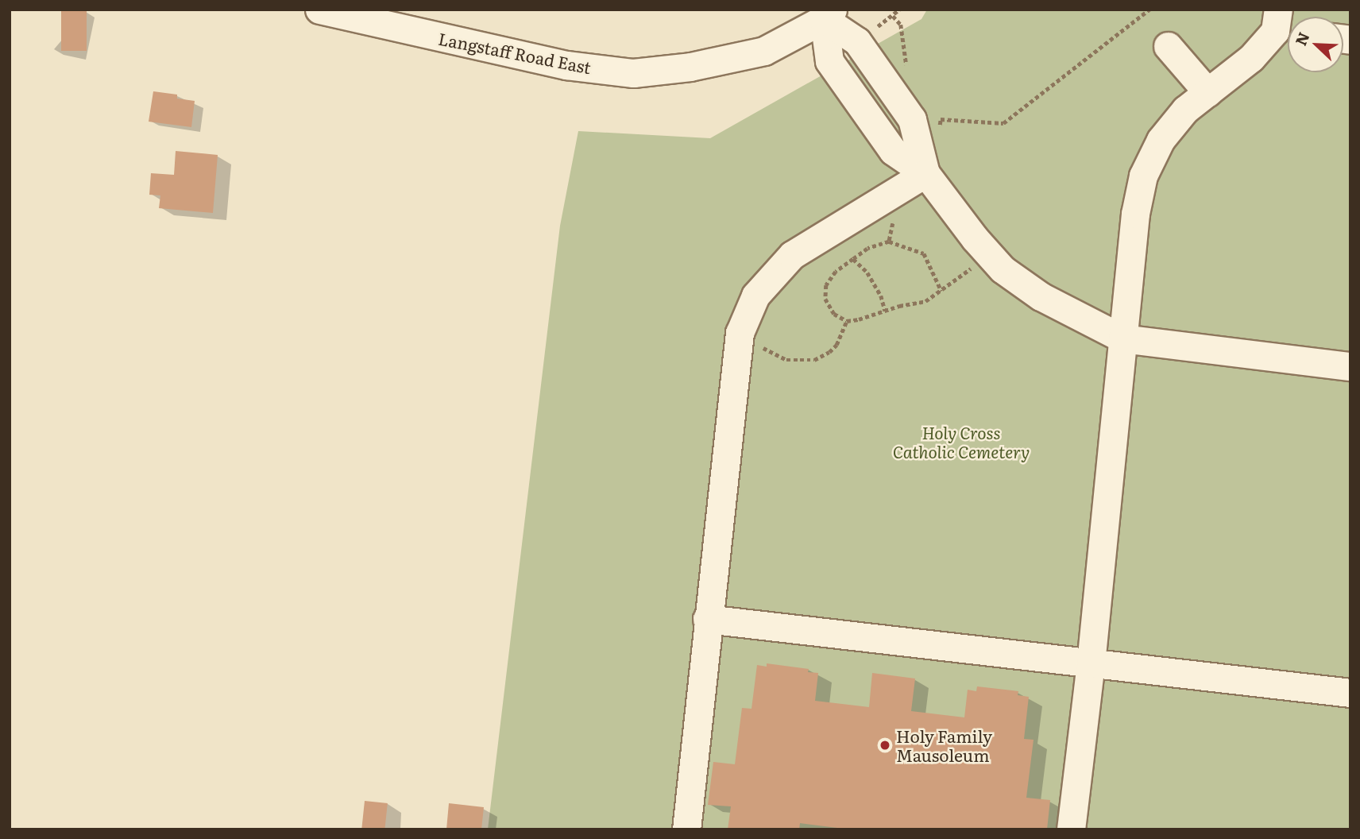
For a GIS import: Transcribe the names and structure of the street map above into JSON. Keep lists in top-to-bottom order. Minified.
{"streets":{"street":["Langstaff Road East"]},"parks":["Holy Cross Catholic Cemetery"],"places":["Holy Family Mausoleum"],"north":"top left"}
